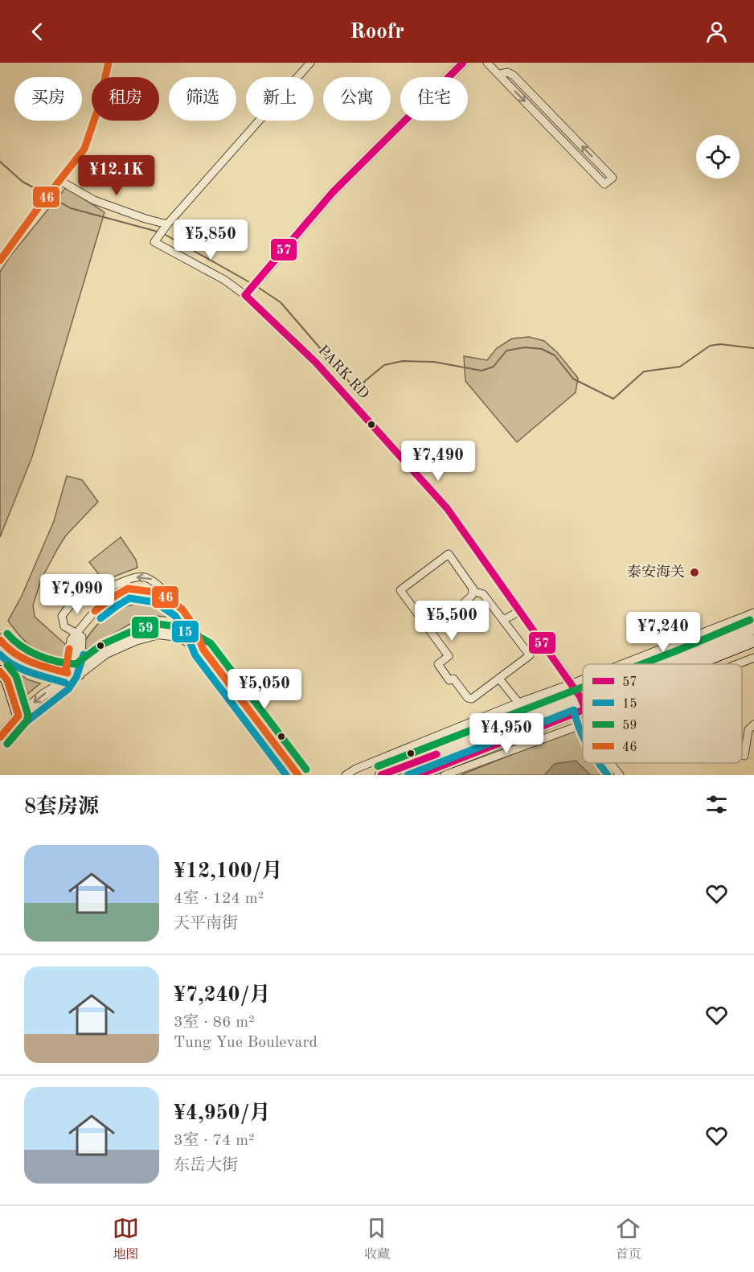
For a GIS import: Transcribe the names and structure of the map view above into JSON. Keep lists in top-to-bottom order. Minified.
{"streets":{"street":["PARK RD"]},"places":["泰安海关"],"lines":["transit line 57","transit line 46","transit line 15","transit line 59"],"legend":["57","15","59","46"],"page":{"header":"Roofr","chip":["买房","租房","筛选","新上","公寓","住宅"],"price":["¥12.1K","¥5,850","¥7,490","¥7,090","¥5,500","¥7,240","¥5,050","¥4,950"],"heading":"8套房源","list":[{"name":"¥12,100/月","note":"4室 · 124 m² · 天平南街"},{"name":"¥7,240/月","note":"3室 · 86 m² · Tung Yue Boulevard"},{"name":"¥4,950/月","note":"3室 · 74 m² · 东岳大街"}],"tabs":["地图","收藏","首页"]}}
